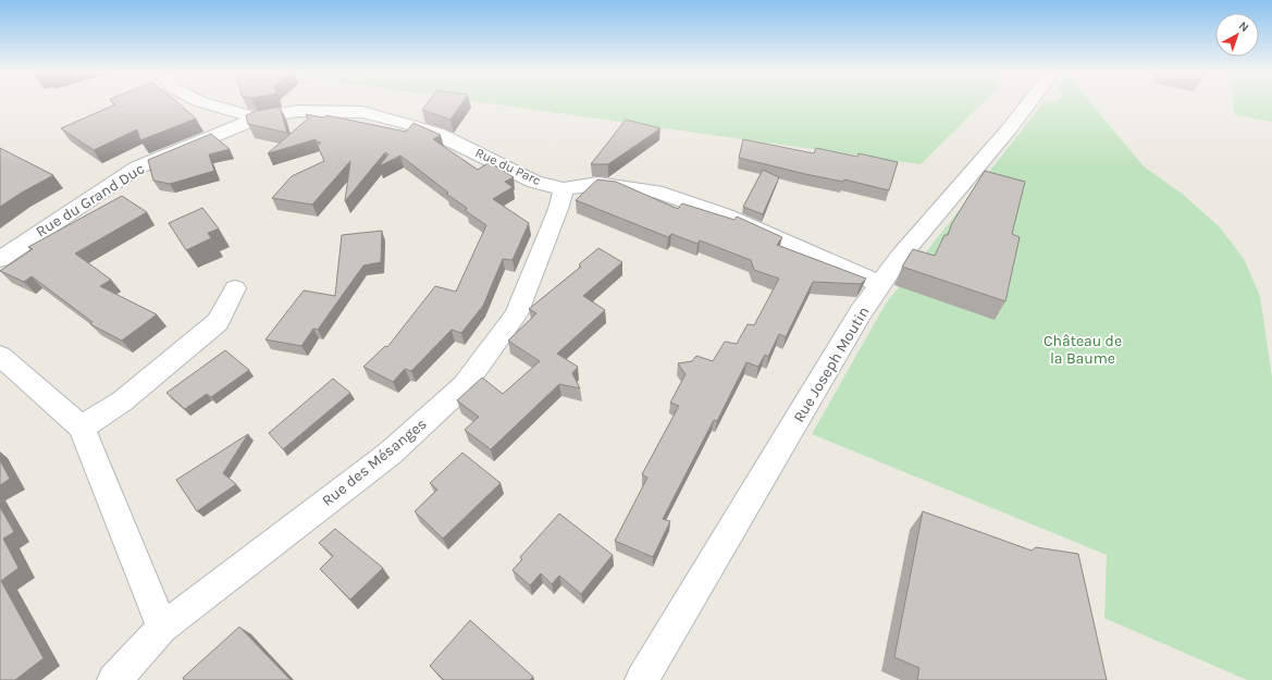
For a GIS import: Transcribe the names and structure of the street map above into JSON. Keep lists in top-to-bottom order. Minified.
{"streets":{"street":["Rue du Parc","Rue du Grand Duc","Rue Joseph Moutin","Rue des Mésanges"]},"crossings":[["Rue du Parc","Rue du Grand Duc"],["Rue du Parc","Rue Joseph Moutin"],["Rue du Parc","Rue des Mésanges"]],"parks":["Château de la Baume"],"north":"top right"}
